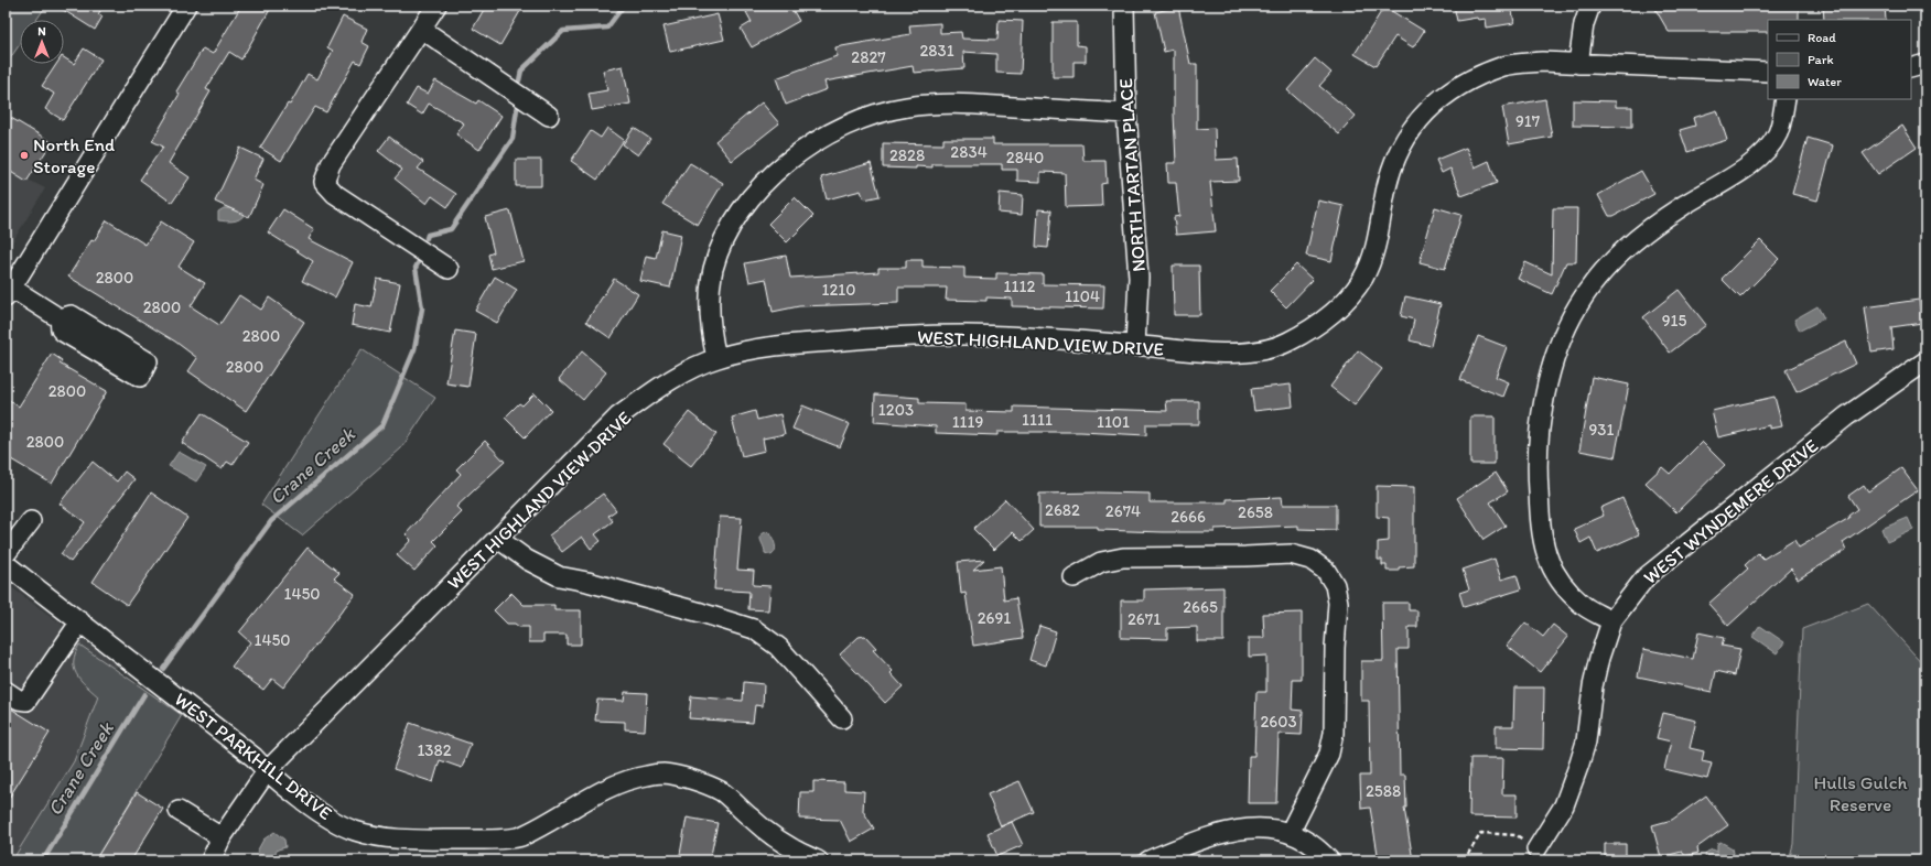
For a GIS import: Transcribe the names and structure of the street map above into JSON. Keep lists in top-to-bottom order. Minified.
{"streets":{"street":["NORTH TARTAN PLACE","WEST HIGHLAND VIEW DRIVE","WEST WYNDEMERE DRIVE","WEST PARKHILL DRIVE"]},"crossings":[["NORTH TARTAN PLACE","WEST HIGHLAND VIEW DRIVE"],["WEST HIGHLAND VIEW DRIVE","WEST PARKHILL DRIVE"]],"water":["Crane Creek"],"parks":["Hulls Gulch Reserve"],"places":["North End Storage"],"house_numbers":["2831","2827","917","2834","2828","2840","2800","1112","1210","1104","2800","915","2800","2800","2800","1203","1111","1119","1101","931","2800","2682","2674","2658","2666","1450","2665","2691","2671","1450","2603","1382","2588"],"legend":["Road","Park","Water"],"north":"top"}
